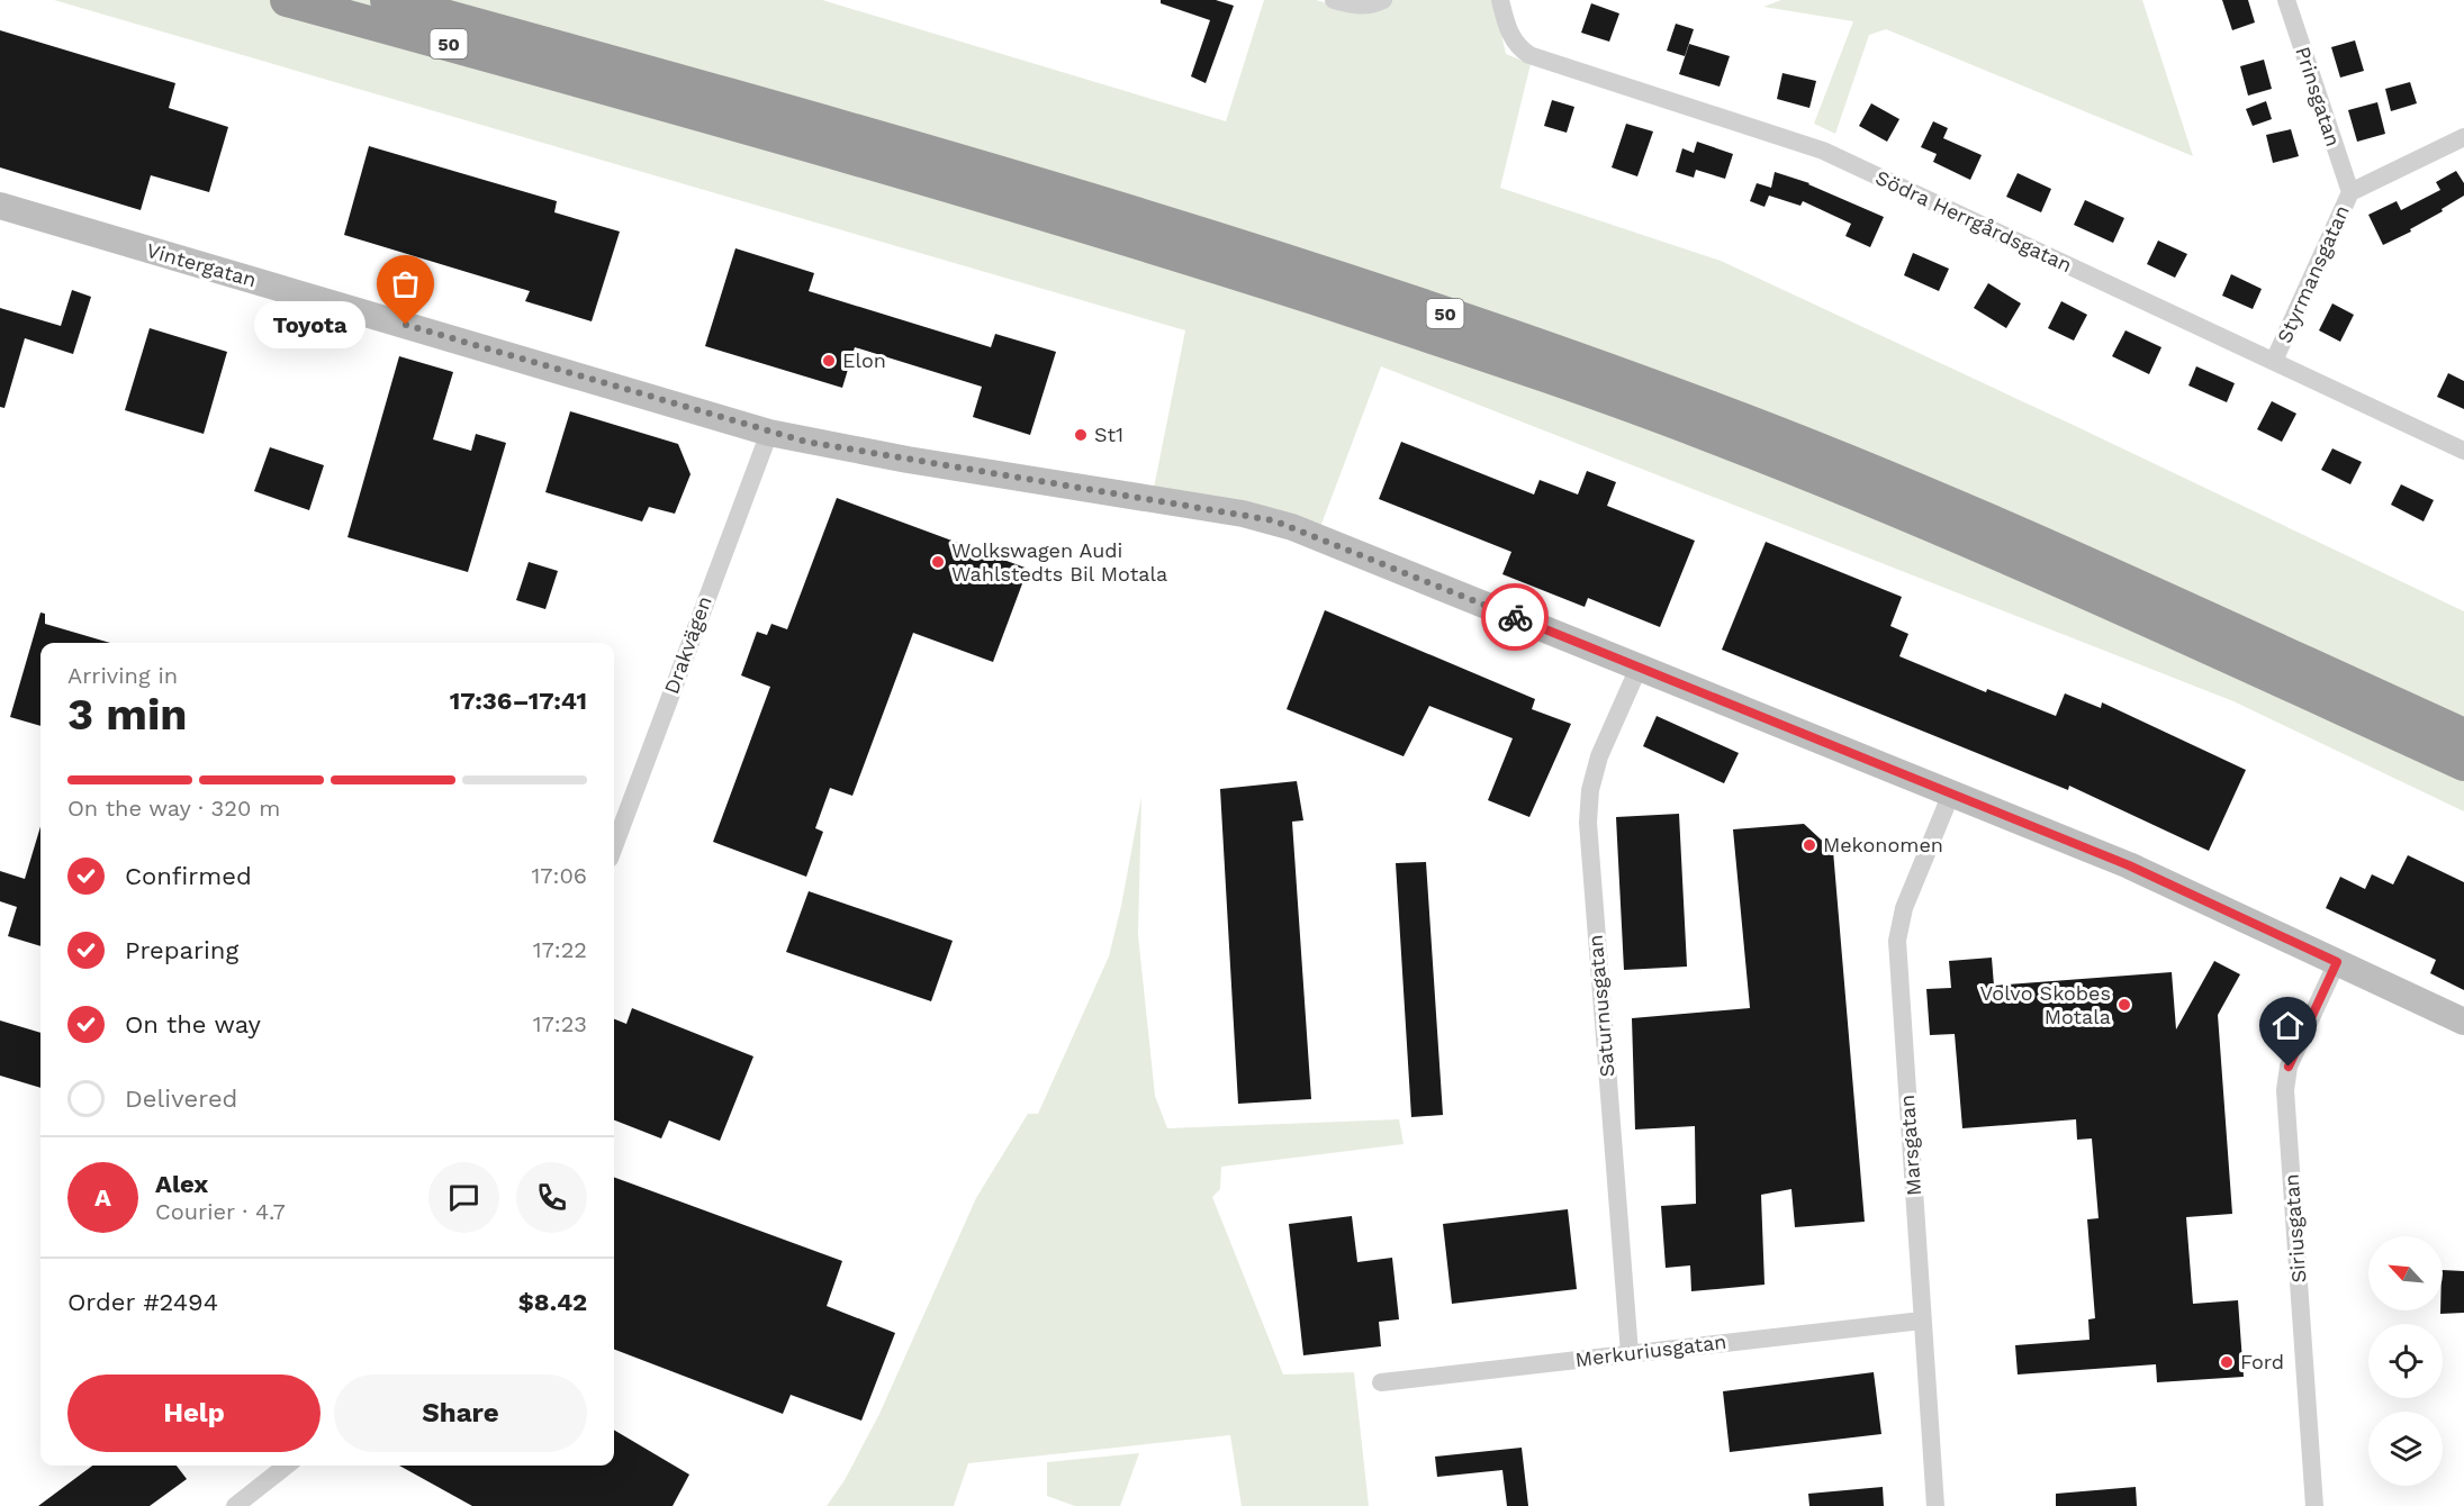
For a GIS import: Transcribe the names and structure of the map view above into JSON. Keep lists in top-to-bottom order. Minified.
{"streets":{"highway":["50"],"street":["Prinsgatan","Södra Herrgårdsgatan","Vintergatan","Styrmansgatan","Drakvägen","Saturnusgatan","Marsgatan","Siriusgatan","Merkuriusgatan"]},"crossings":[["Prinsgatan","Styrmansgatan"],["Södra Herrgårdsgatan","Styrmansgatan"],["Vintergatan","Drakvägen"],["Vintergatan","Saturnusgatan"],["Vintergatan","Marsgatan"],["Vintergatan","Siriusgatan"],["Saturnusgatan","Merkuriusgatan"],["Marsgatan","Merkuriusgatan"]],"places":["Toyota","Elon","St1","Wolkswagen Audi Wahlstedts Bil Motala","Mekonomen","Volvo Skobes Motala","Ford"],"north":"top left","page":{"bubble":"Toyota","heading":["3 min","Arriving in","17:36–17:41"],"panel":["Alex","Courier · 4.7","Order #2494","$8.42"],"bar":"On the way · 320 m","list":[["Confirmed","17:06"],["Preparing","17:22"],["On the way","17:23"],"Delivered"],"round":"A","buttons":["Help","Share"]}}
